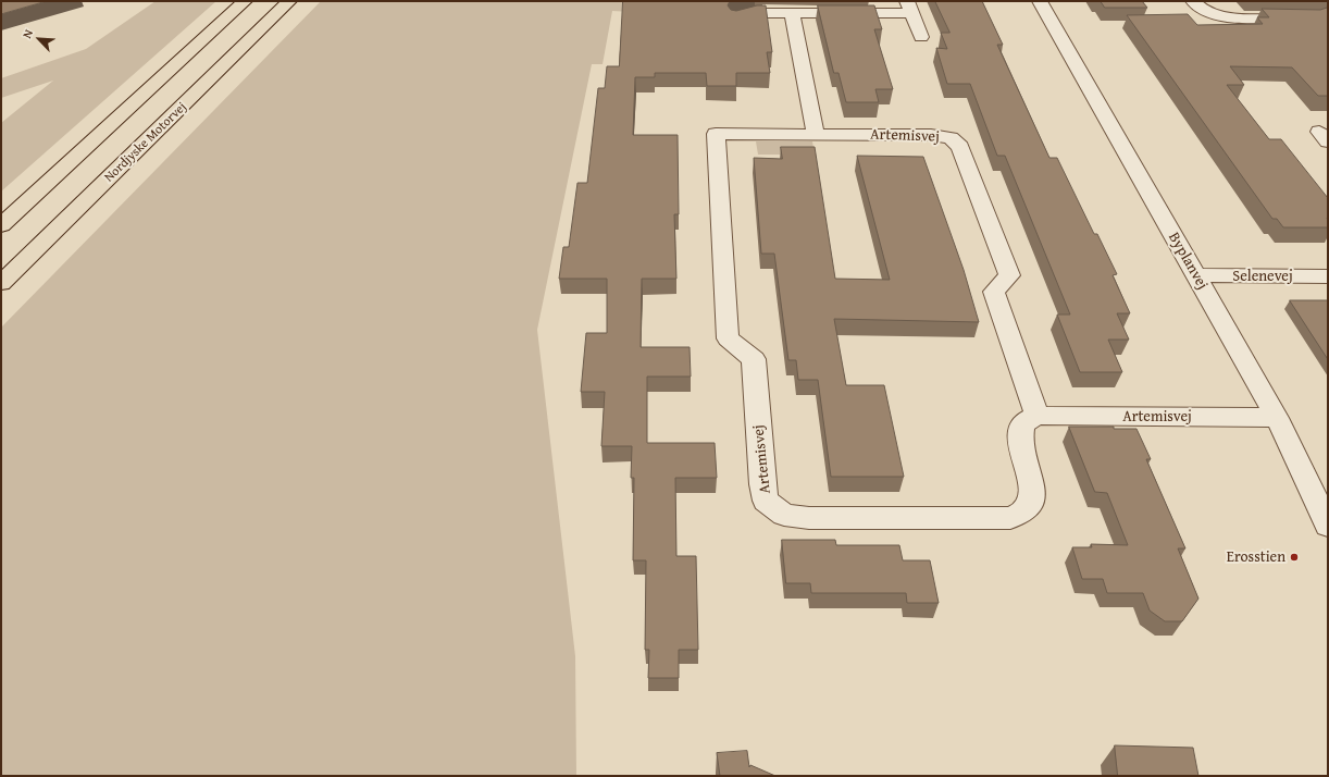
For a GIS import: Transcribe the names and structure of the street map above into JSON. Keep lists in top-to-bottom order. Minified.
{"streets":{"highway":["Nordjyske Motorvej"],"street":["Artemisvej","Byplanvej","Selenevej"]},"crossings":[["Artemisvej","Byplanvej"],["Byplanvej","Selenevej"]],"places":["Erosstien"],"north":"top left"}
